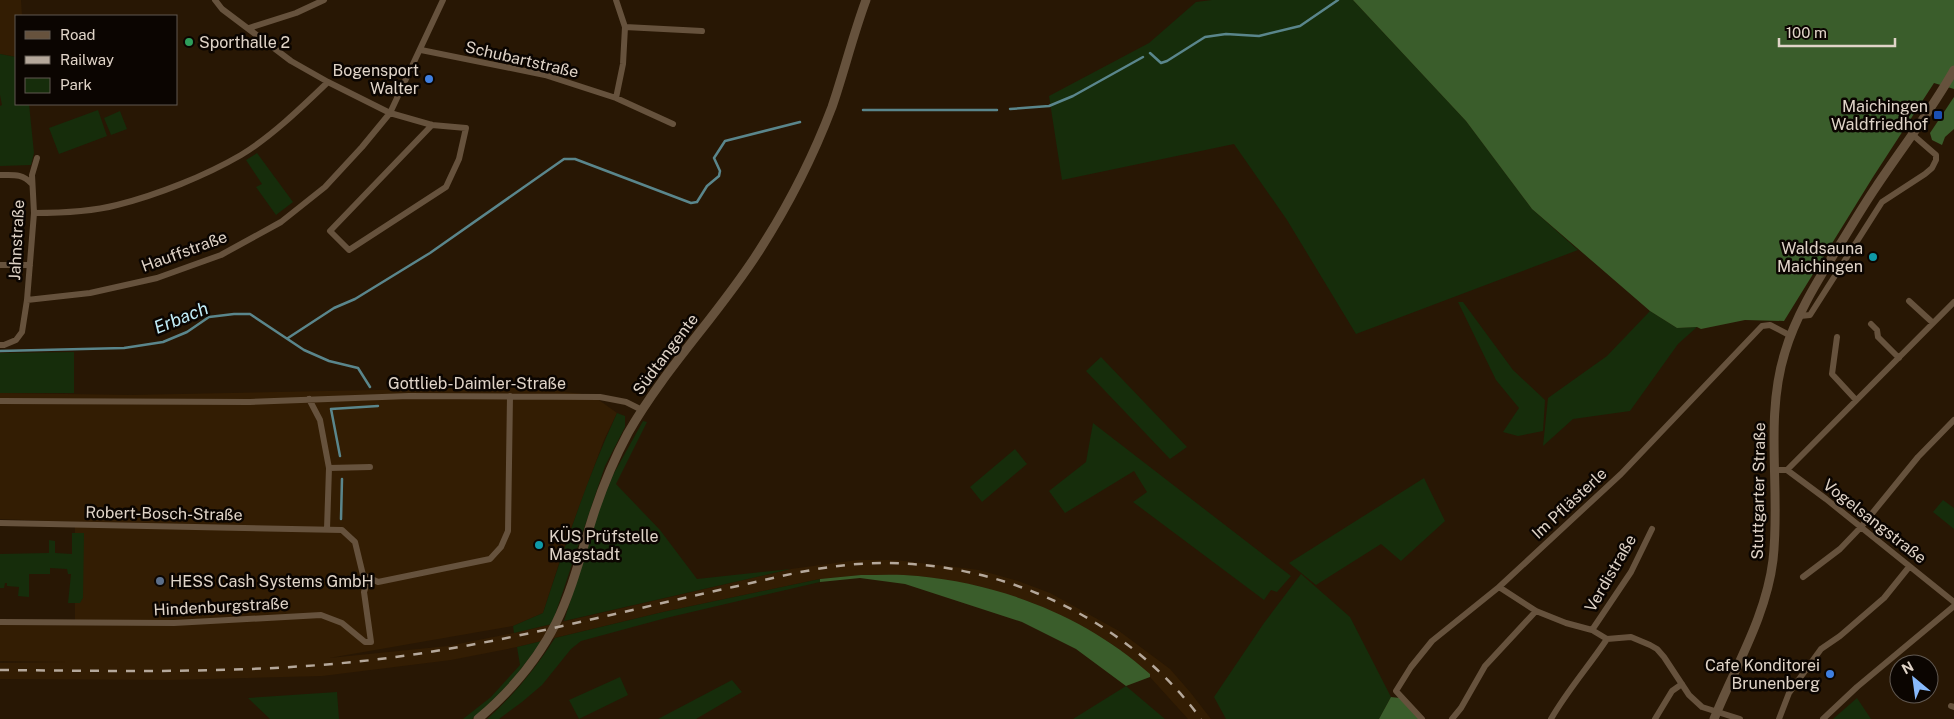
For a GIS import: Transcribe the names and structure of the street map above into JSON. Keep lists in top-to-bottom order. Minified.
{"streets":{"main road":["Südtangente","Stuttgarter Straße"],"street":["Schubartstraße","Jahnstraße","Hauffstraße","Gottlieb-Daimler-Straße","Im Pflästerle","Robert-Bosch-Straße","Vogelsangstraße","Verdistraße","Hindenburgstraße"]},"crossings":[["Schubartstraße","Hauffstraße"],["Jahnstraße","Hauffstraße"],["Südtangente","Gottlieb-Daimler-Straße"],["Stuttgarter Straße","Im Pflästerle"],["Im Pflästerle","Verdistraße"],["Robert-Bosch-Straße","Hindenburgstraße"]],"water":["Erbach"],"places":{"other":["Sporthalle 2","Bogensport Walter","Waldsauna Maichingen","KÜS Prüfstelle Magstadt","HESS Cash Systems GmbH","Cafe Konditorei Brunenberg"],"transit":["Maichingen Waldfriedhof"]},"legend":["Road","Railway","Park"],"scale_bar":"100 m","north":"top left"}
